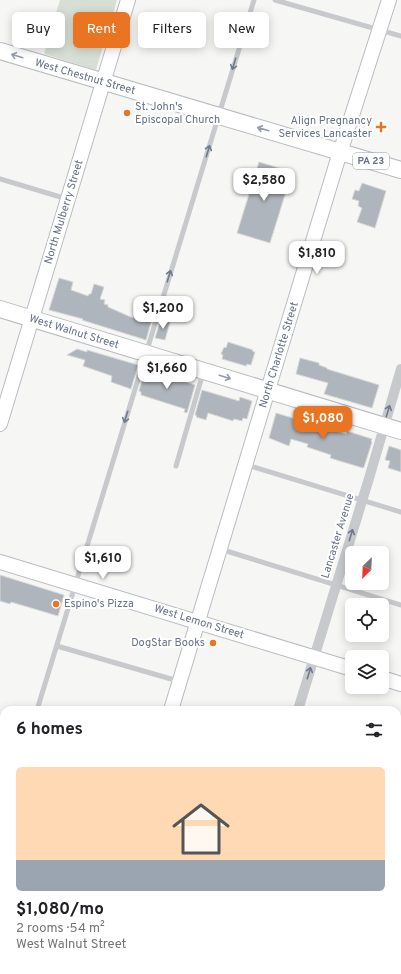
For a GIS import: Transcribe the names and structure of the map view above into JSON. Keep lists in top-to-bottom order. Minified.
{"streets":{"main road":["West Chestnut Street","PA 23","West Walnut Street"],"street":["North Mulberry Street","North Charlotte Street","Lancaster Avenue","West Lemon Street"]},"crossings":[["West Chestnut Street","North Mulberry Street"],["West Chestnut Street","North Charlotte Street"],["North Mulberry Street","West Walnut Street"],["West Walnut Street","North Charlotte Street"],["West Walnut Street","Lancaster Avenue"],["North Charlotte Street","West Lemon Street"],["Lancaster Avenue","West Lemon Street"]],"one_way":["West Chestnut Street","Lancaster Avenue"],"places":{"other":["St. John's Episcopal Church","Espino's Pizza","DogStar Books"],"health":["Align Pregnancy Services Lancaster"]},"north":"bottom left","page":{"chip":["Buy","Rent","Filters","New"],"price":["$2,580","$1,810","$1,200","$1,660","$1,080","$1,610"],"heading":"6 homes","list":[{"name":"$1,080/mo","note":"2 rooms · 54 m² · West Walnut Street"}]}}
